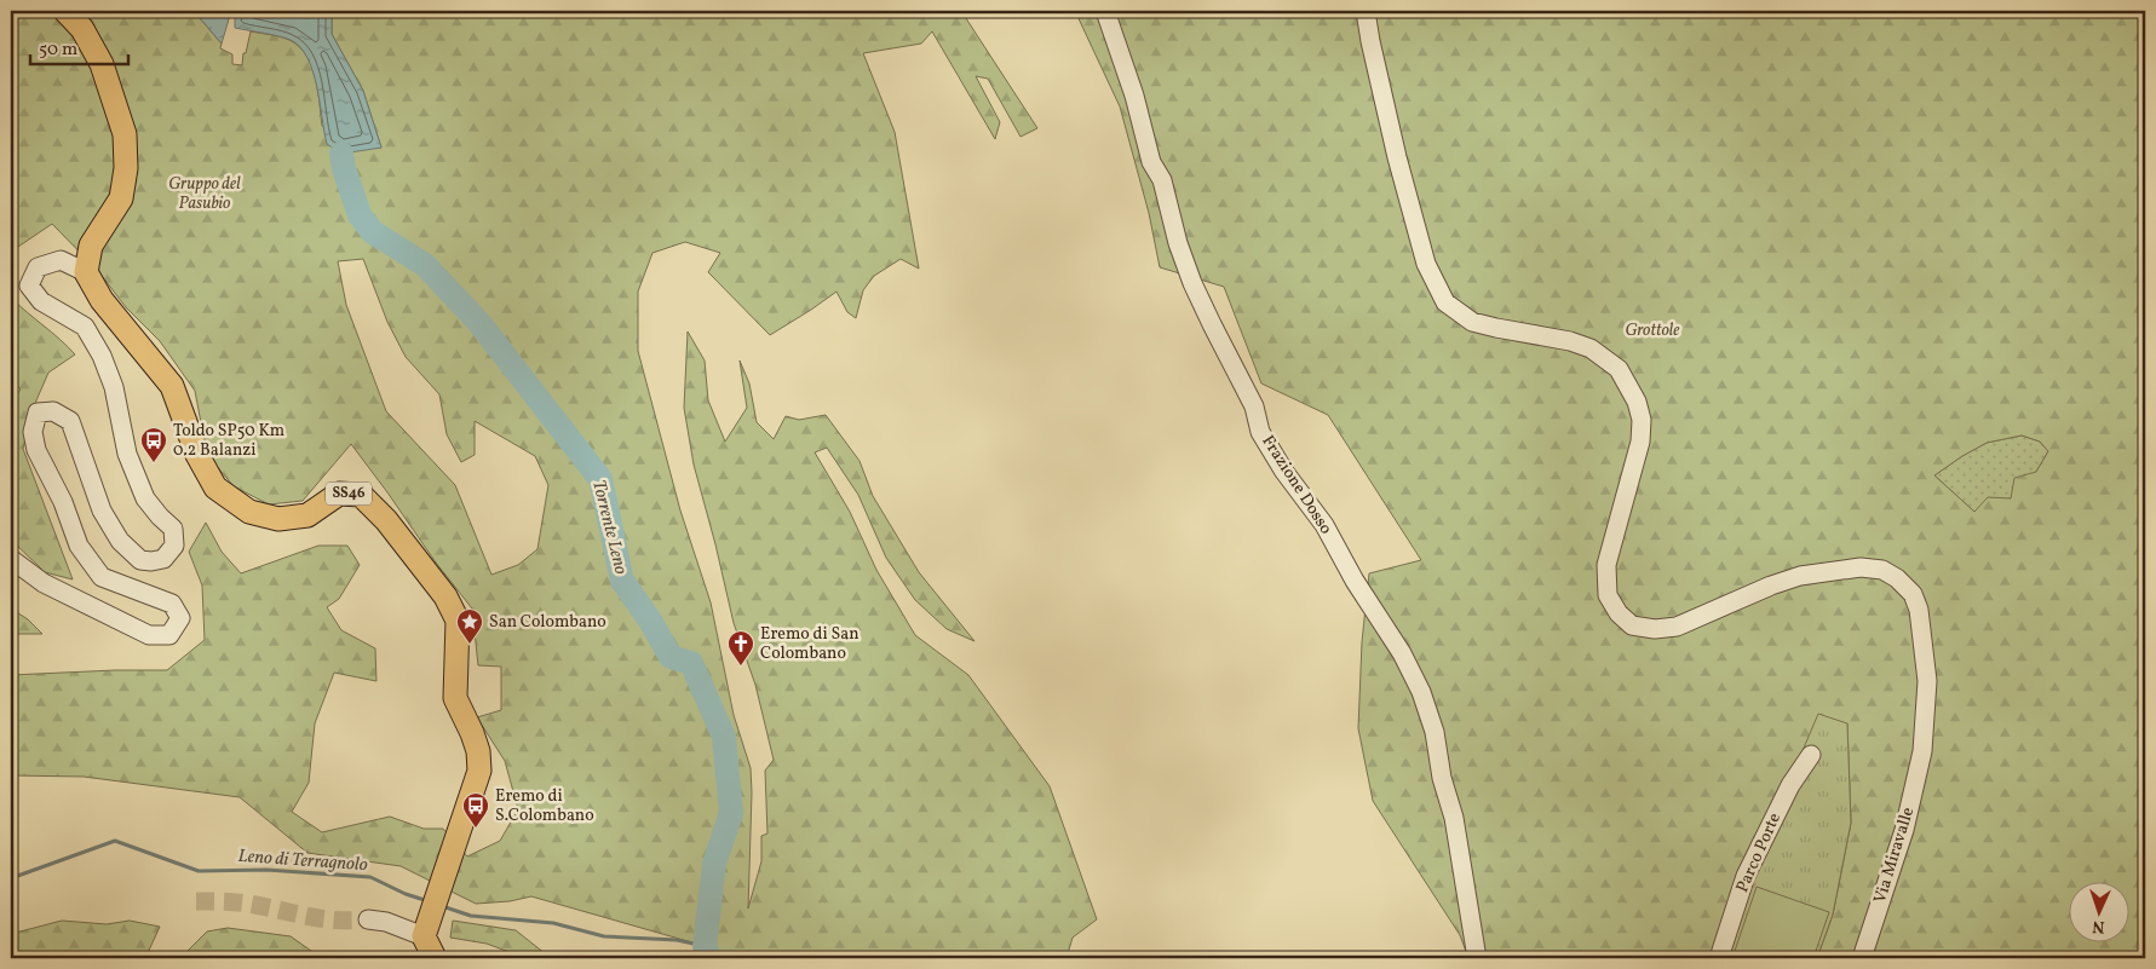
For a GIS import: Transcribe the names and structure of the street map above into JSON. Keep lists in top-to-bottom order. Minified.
{"streets":{"main road":["SS46"],"street":["Frazione Dosso","Parco Porte","Via Miravalle"]},"water":["Torrente Leno","Leno di Terragnolo"],"parks":["Gruppo del Pasubio","Grottole"],"places":{"bus stop":["Toldo SP50 Km 0.2 Balanzi","Eremo di S.Colombano"],"place":["San Colombano"],"church":["Eremo di San Colombano"]},"scale_bar":"50 m","north":"bottom"}
